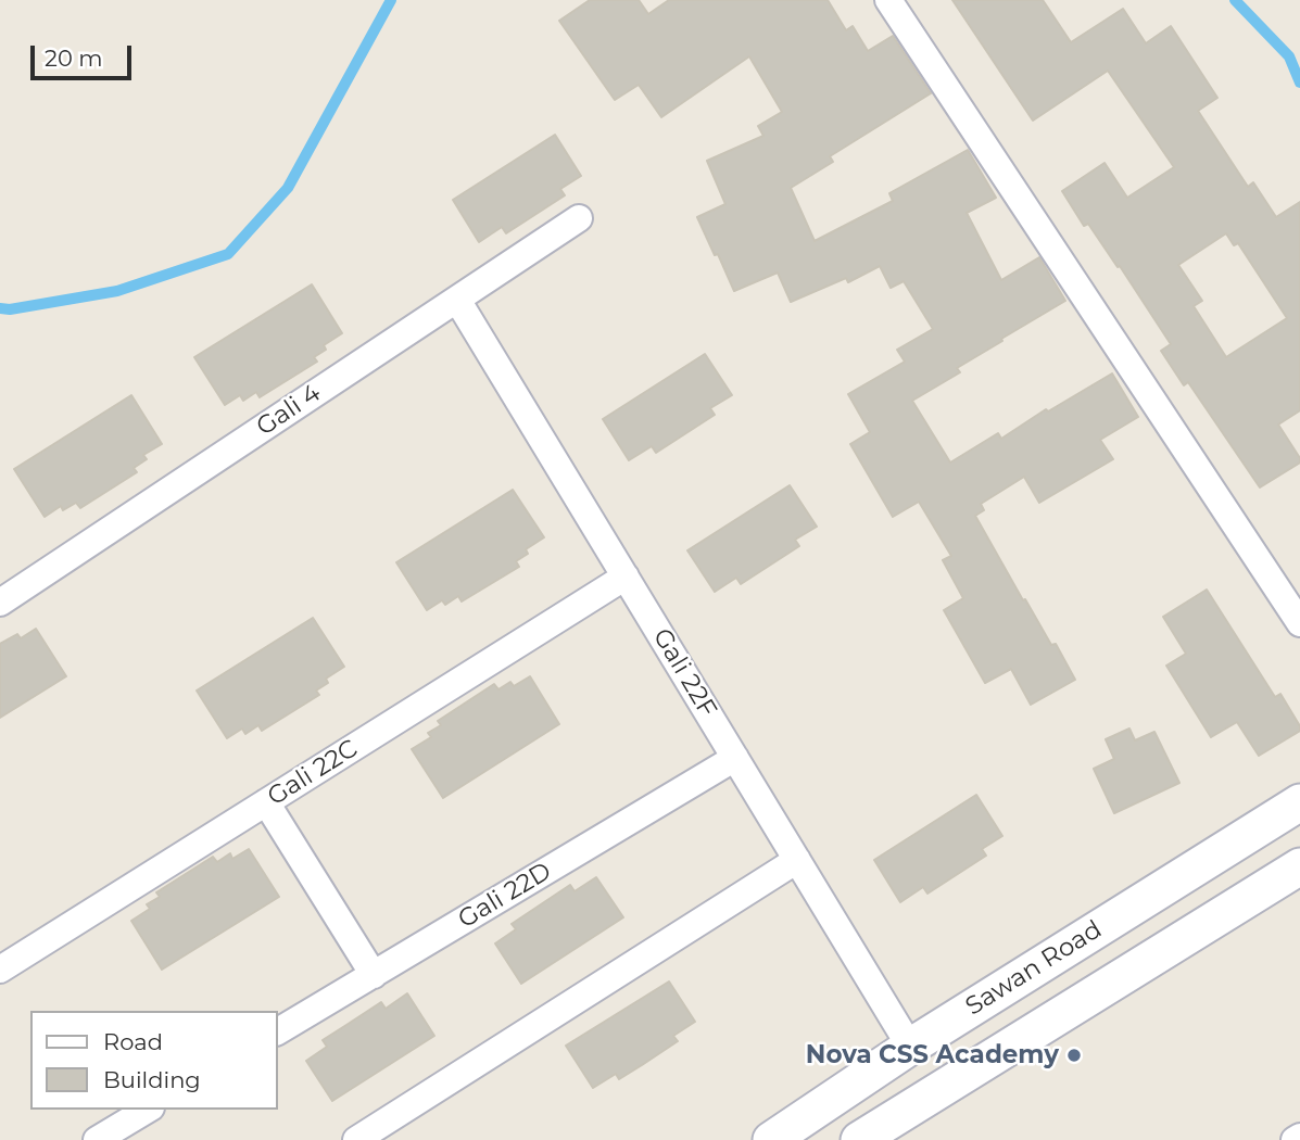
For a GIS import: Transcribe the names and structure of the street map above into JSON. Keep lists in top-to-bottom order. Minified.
{"streets":{"main road":["Sawan Road"],"street":["Gali 4","Gali 22F","Gali 22C","Gali 22D"]},"crossings":[["Gali 4","Gali 22F"],["Gali 22F","Gali 22C"],["Gali 22F","Gali 22D"],["Gali 22F","Sawan Road"]],"places":["Nova CSS Academy"],"legend":["Road","Building"],"scale_bar":"20 m"}
